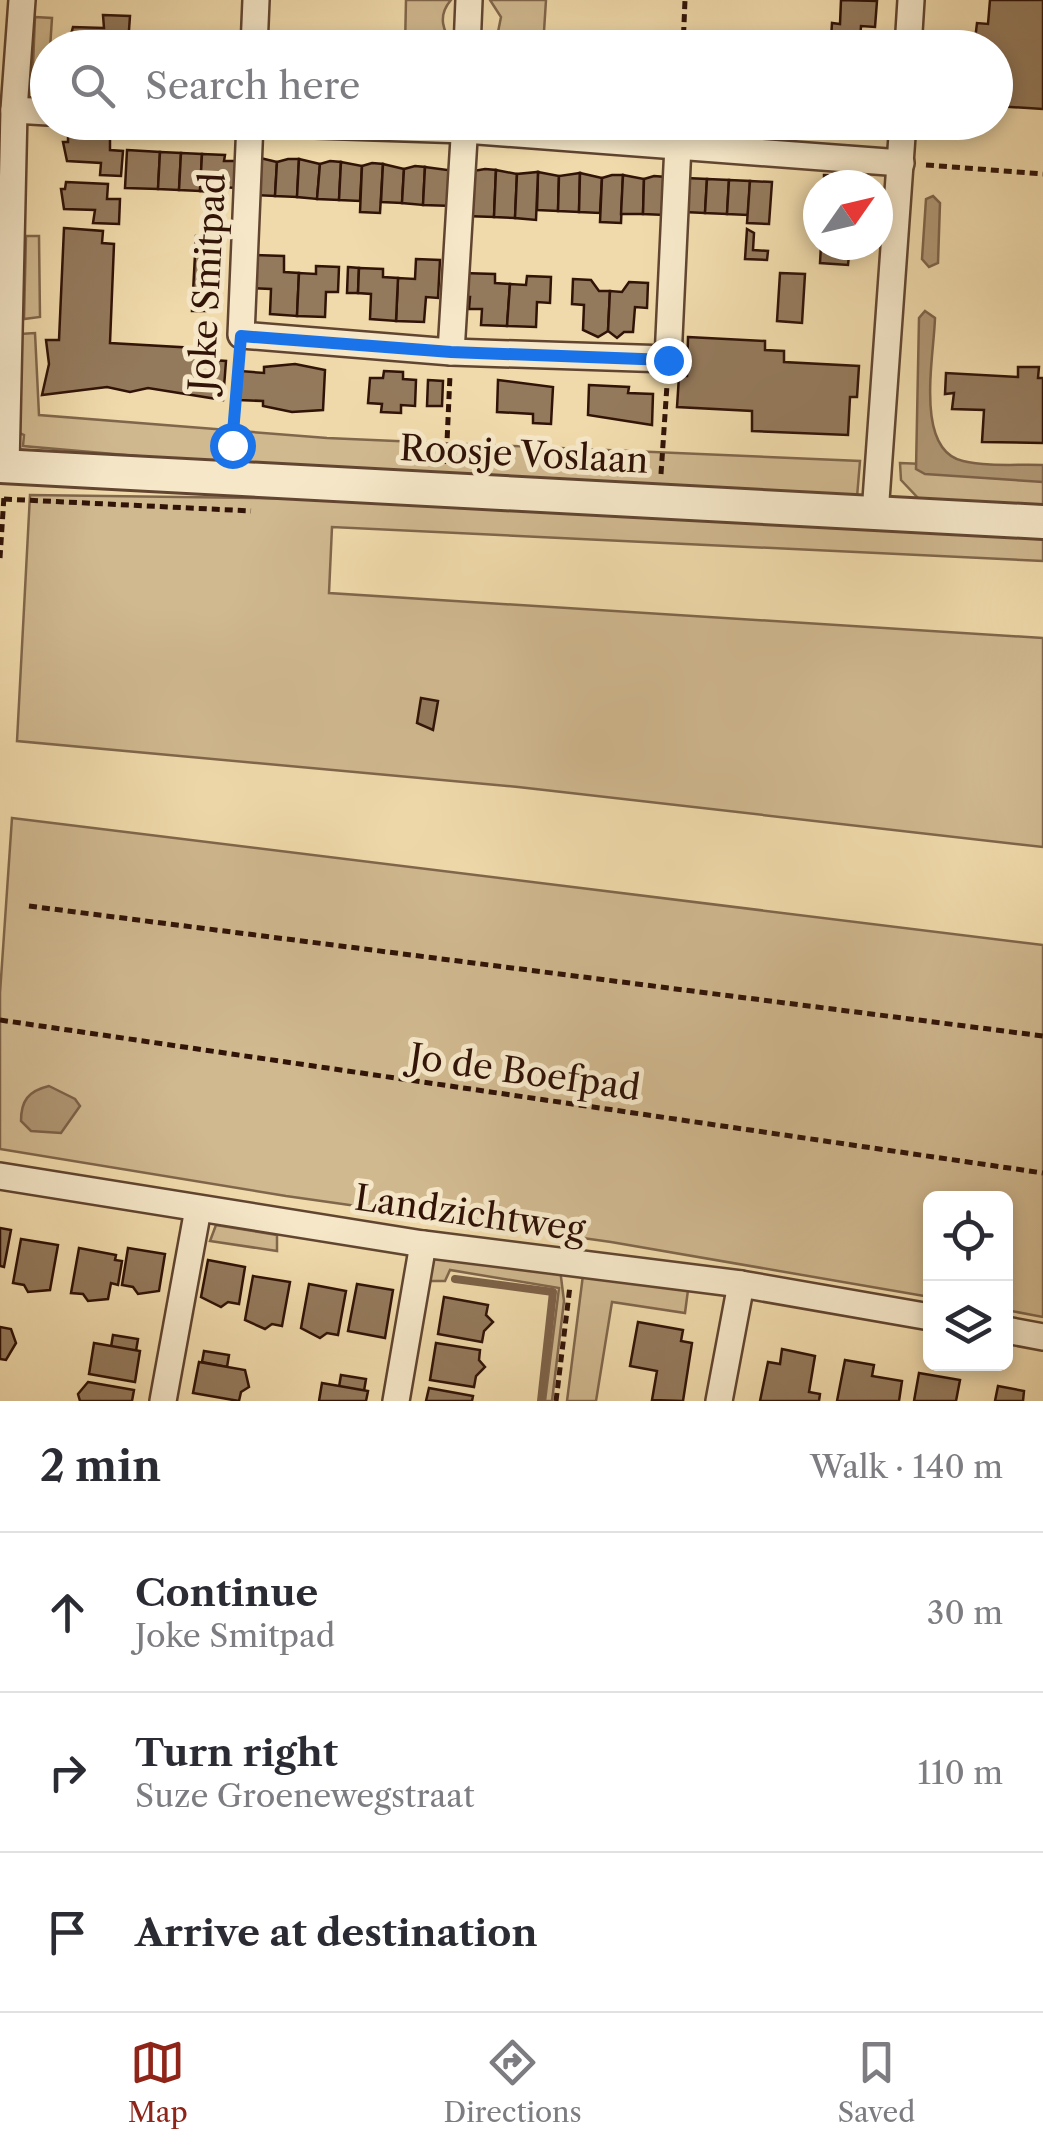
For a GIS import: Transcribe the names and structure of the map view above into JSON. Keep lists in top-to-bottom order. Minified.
{"streets":{"street":["Joke Smitpad","Roosje Voslaan","Landzichtweg"],"path":["Jo de Boefpad"]},"north":"top right","page":{"search":"Search here","heading":["2 min","Walk · 140 m"],"list":[["Continue","Joke Smitpad","30 m"],["Turn right","Suze Groenewegstraat","110 m"],"Arrive at destination"],"nav":["Map","Directions","Saved"]}}
